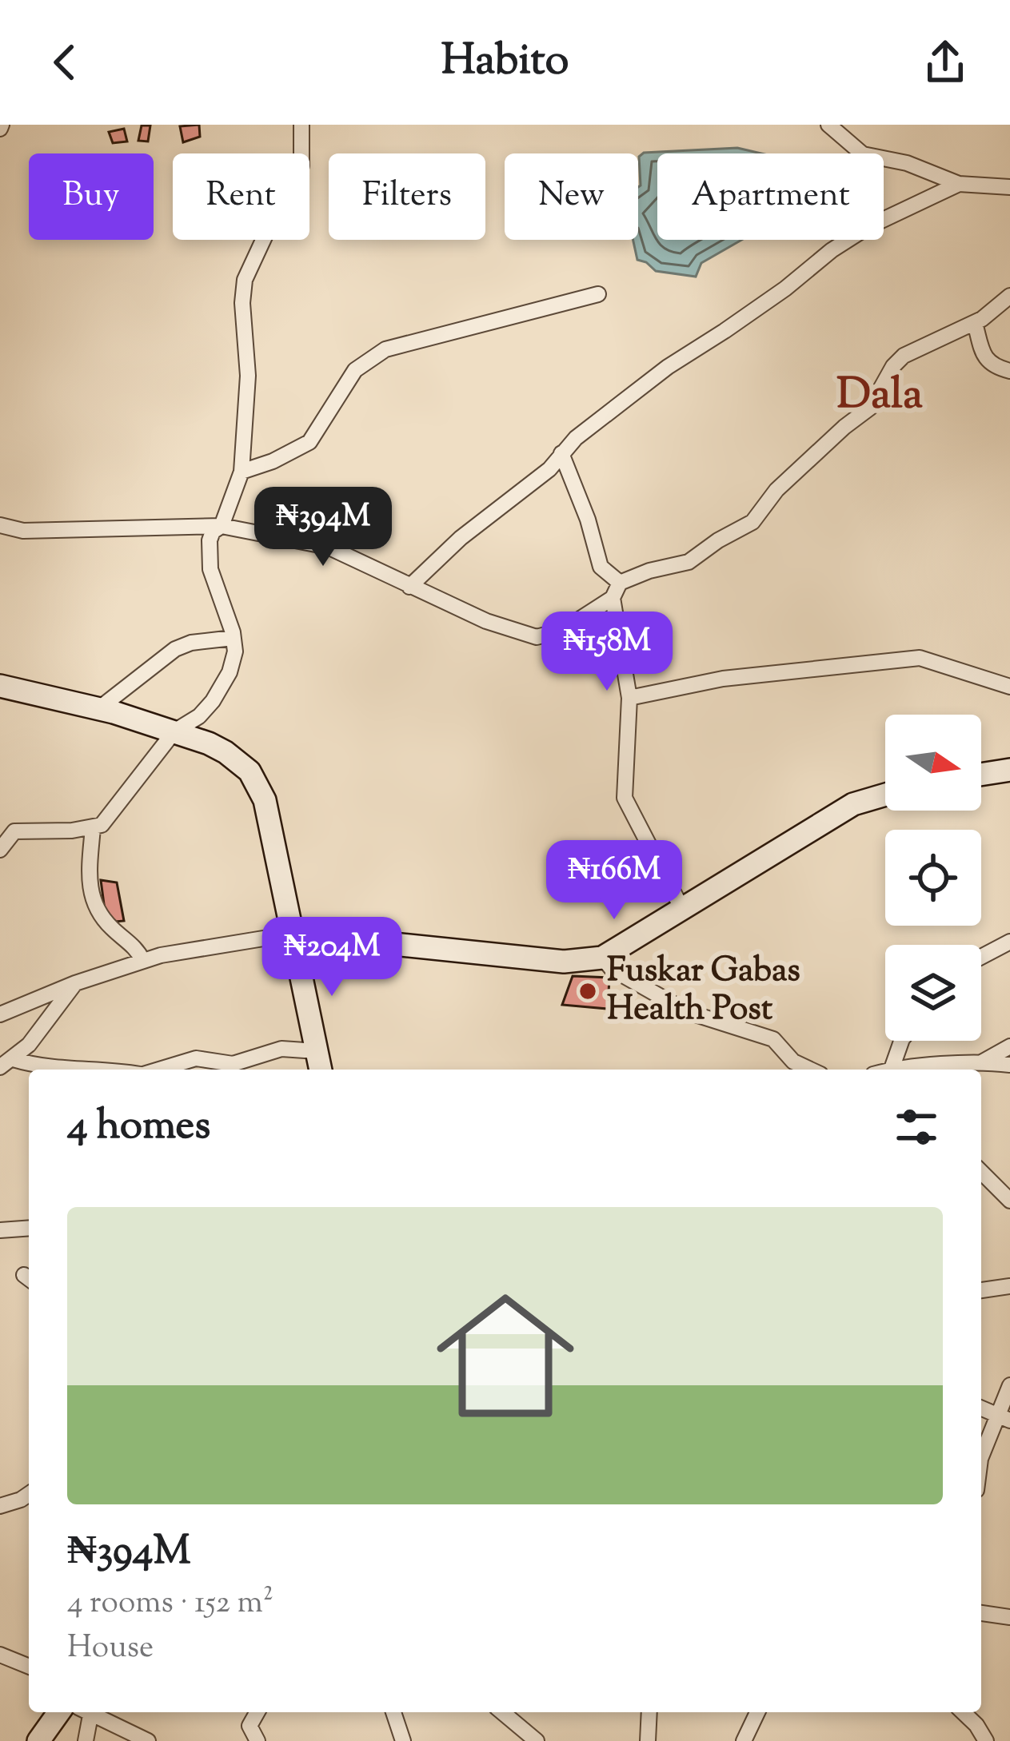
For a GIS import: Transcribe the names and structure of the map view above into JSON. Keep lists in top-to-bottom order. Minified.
{"districts":["Dala"],"places":["Fuskar Gabas Health Post"],"north":"right","page":{"header":"Habito","chip":["Buy","Rent","Filters","New","Apartment"],"price":["₦394M","₦158M","₦166M","₦204M"],"heading":"4 homes","list":[{"name":"₦394M","note":"4 rooms · 152 m² · House"}]}}
